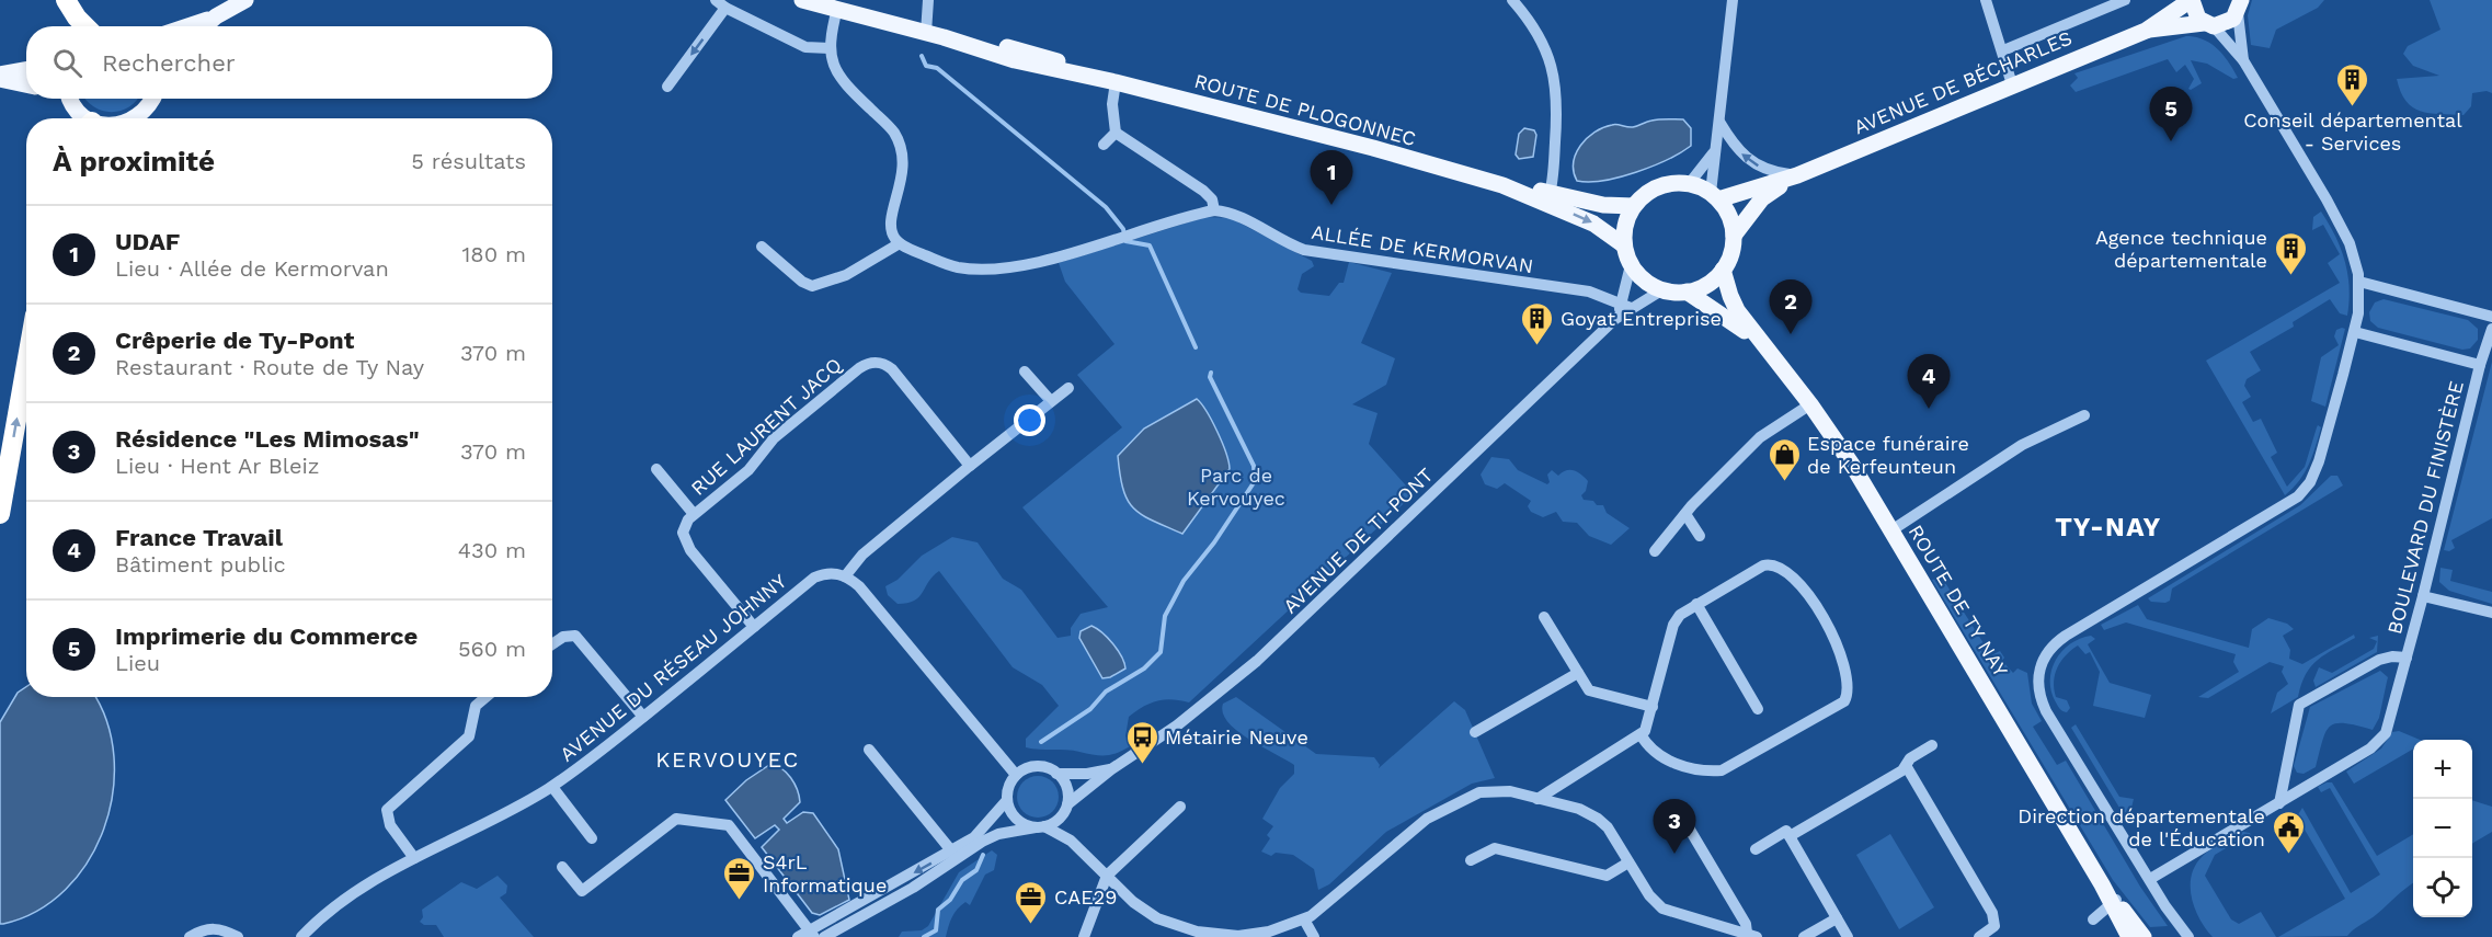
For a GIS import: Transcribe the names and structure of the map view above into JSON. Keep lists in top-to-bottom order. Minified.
{"streets":{"main road":["AVENUE DE BÉCHARLES","ROUTE DE PLOGONNEC","ROUTE DE TY NAY"],"street":["ALLÉE DE KERMORVAN","RUE LAURENT JACQ","BOULEVARD DU FINISTÈRE","AVENUE DE TI-PONT","AVENUE DU RÉSEAU JOHNNY"]},"crossings":[["AVENUE DE BÉCHARLES","ROUTE DE PLOGONNEC"],["AVENUE DE BÉCHARLES","AVENUE DE TI-PONT"],["AVENUE DE BÉCHARLES","ROUTE DE TY NAY"],["ROUTE DE PLOGONNEC","AVENUE DE TI-PONT"],["ROUTE DE PLOGONNEC","ROUTE DE TY NAY"],["ALLÉE DE KERMORVAN","AVENUE DE TI-PONT"],["RUE LAURENT JACQ","AVENUE DU RÉSEAU JOHNNY"],["AVENUE DE TI-PONT","ROUTE DE TY NAY"]],"districts":["TY-NAY","KERVOUYEC"],"parks":["Parc de Kervouyec"],"places":{"building":["Conseil départemental - Services","Agence technique départementale","Goyat Entreprise"],"shop":["Espace funéraire de Kerfeunteun"],"bus stop":["Métairie Neuve"],"public building":["Direction départementale de l'Éducation"],"office":["S4rL Informatique","CAE29"]},"page":{"search":"Rechercher","pins":["5","1","2","4","3"],"heading":["À proximité","5 résultats"],"list":[{"mark":"1","name":"UDAF","note":"Lieu · Allée de Kermorvan","value":"180 m"},{"mark":"2","name":"Crêperie de Ty-Pont","note":"Restaurant · Route de Ty Nay","value":"370 m"},{"mark":"3","name":"Résidence \"Les Mimosas\"","note":"Lieu · Hent Ar Bleiz","value":"370 m"},{"mark":"4","name":"France Travail","note":"Bâtiment public","value":"430 m"},{"mark":"5","name":"Imprimerie du Commerce","note":"Lieu","value":"560 m"}],"map_buttons":["+","−"]}}
